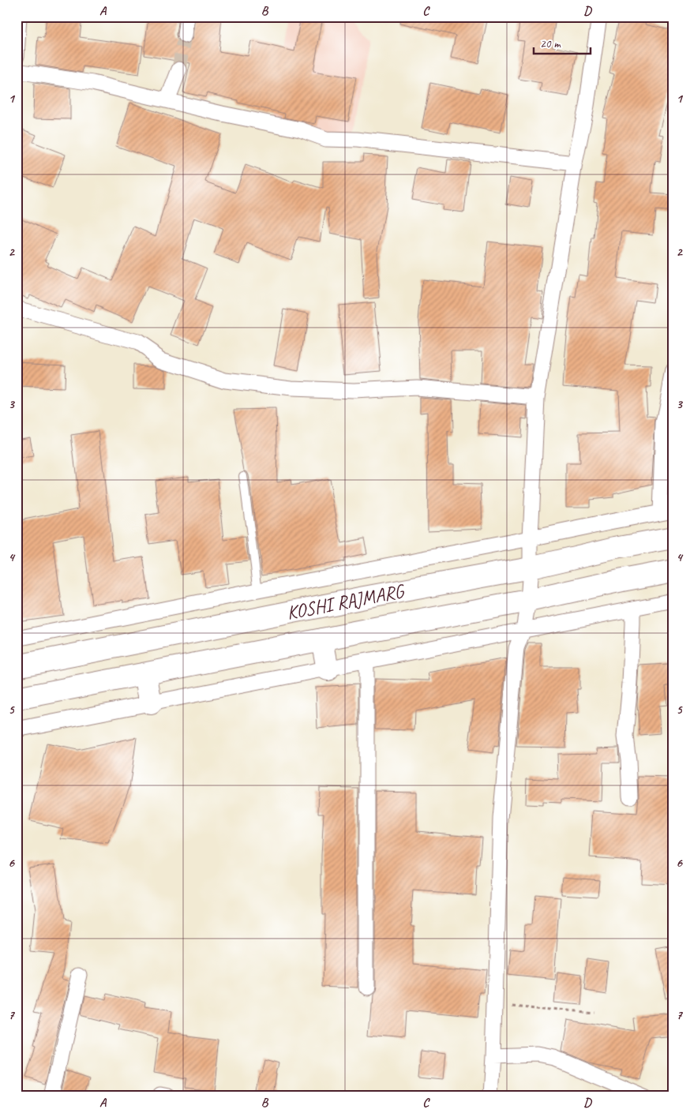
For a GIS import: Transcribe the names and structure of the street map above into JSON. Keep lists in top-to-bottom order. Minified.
{"streets":{"main road":["KOSHI RAJMARG"]},"scale_bar":"20 m","grid":{"columns":["A","B","C","D"],"rows":["1","2","3","4","5","6","7"]}}
